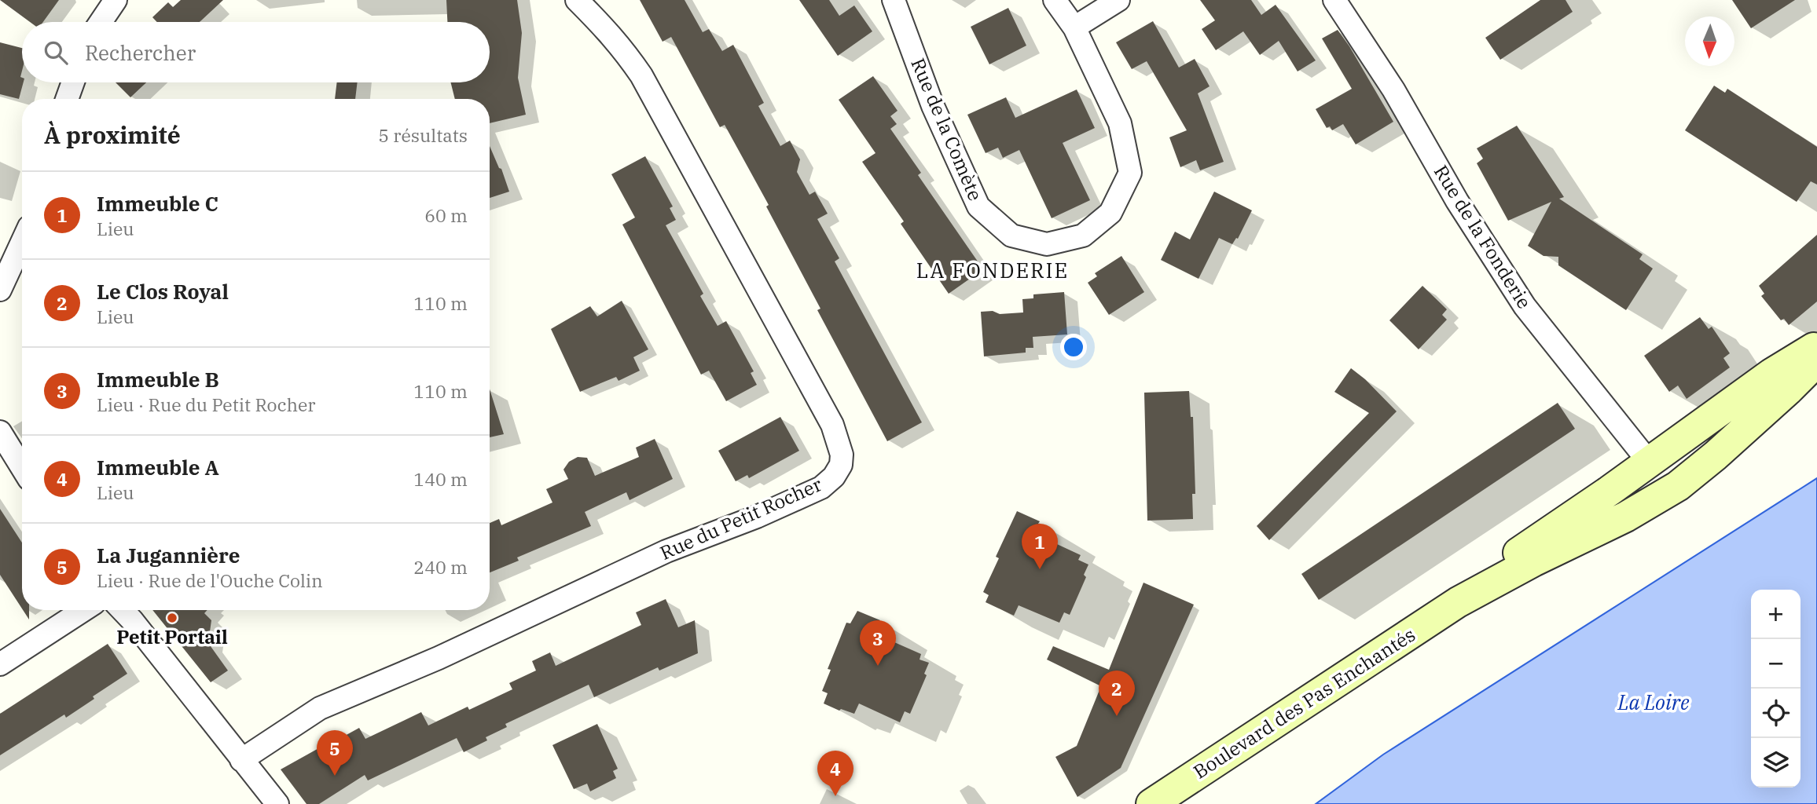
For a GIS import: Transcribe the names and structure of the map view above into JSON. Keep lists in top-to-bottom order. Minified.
{"streets":{"main road":["Boulevard des Pas Enchantés"],"street":["Rue de la Comète","Rue de la Fonderie","Rue du Petit Rocher"]},"crossings":[["Rue de la Fonderie","Boulevard des Pas Enchantés"]],"districts":["LA FONDERIE"],"water":["La Loire"],"places":["Petit Portail"],"north":"bottom","page":{"search":"Rechercher","heading":["À proximité","5 résultats"],"list":[{"mark":"1","name":"Immeuble C","note":"Lieu","value":"60 m"},{"mark":"2","name":"Le Clos Royal","note":"Lieu","value":"110 m"},{"mark":"3","name":"Immeuble B","note":"Lieu · Rue du Petit Rocher","value":"110 m"},{"mark":"4","name":"Immeuble A","note":"Lieu","value":"140 m"},{"mark":"5","name":"La Jugannière","note":"Lieu · Rue de l'Ouche Colin","value":"240 m"}],"pins":["1","3","2","5","4"],"map_buttons":["+","−"]}}
